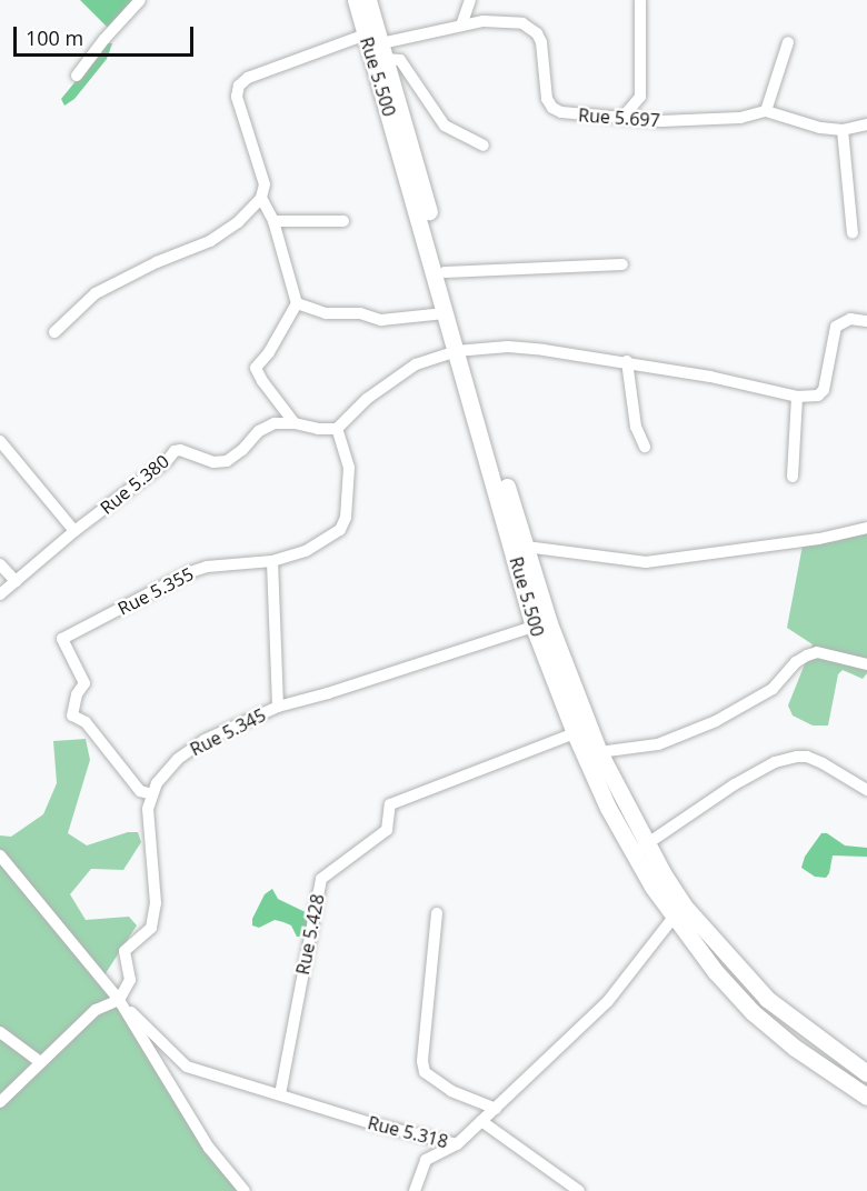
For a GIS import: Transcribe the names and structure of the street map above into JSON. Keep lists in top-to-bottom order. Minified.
{"streets":{"main road":["Rue 5.500"],"street":["Rue 5.697","Rue 5.380","Rue 5.355","Rue 5.345","Rue 5.428","Rue 5.318"]},"crossings":[["Rue 5.500","Rue 5.697"],["Rue 5.500","Rue 5.345"],["Rue 5.500","Rue 5.428"],["Rue 5.500","Rue 5.318"],["Rue 5.380","Rue 5.355"],["Rue 5.355","Rue 5.345"],["Rue 5.345","Rue 5.318"],["Rue 5.428","Rue 5.318"]],"scale_bar":"100 m"}
